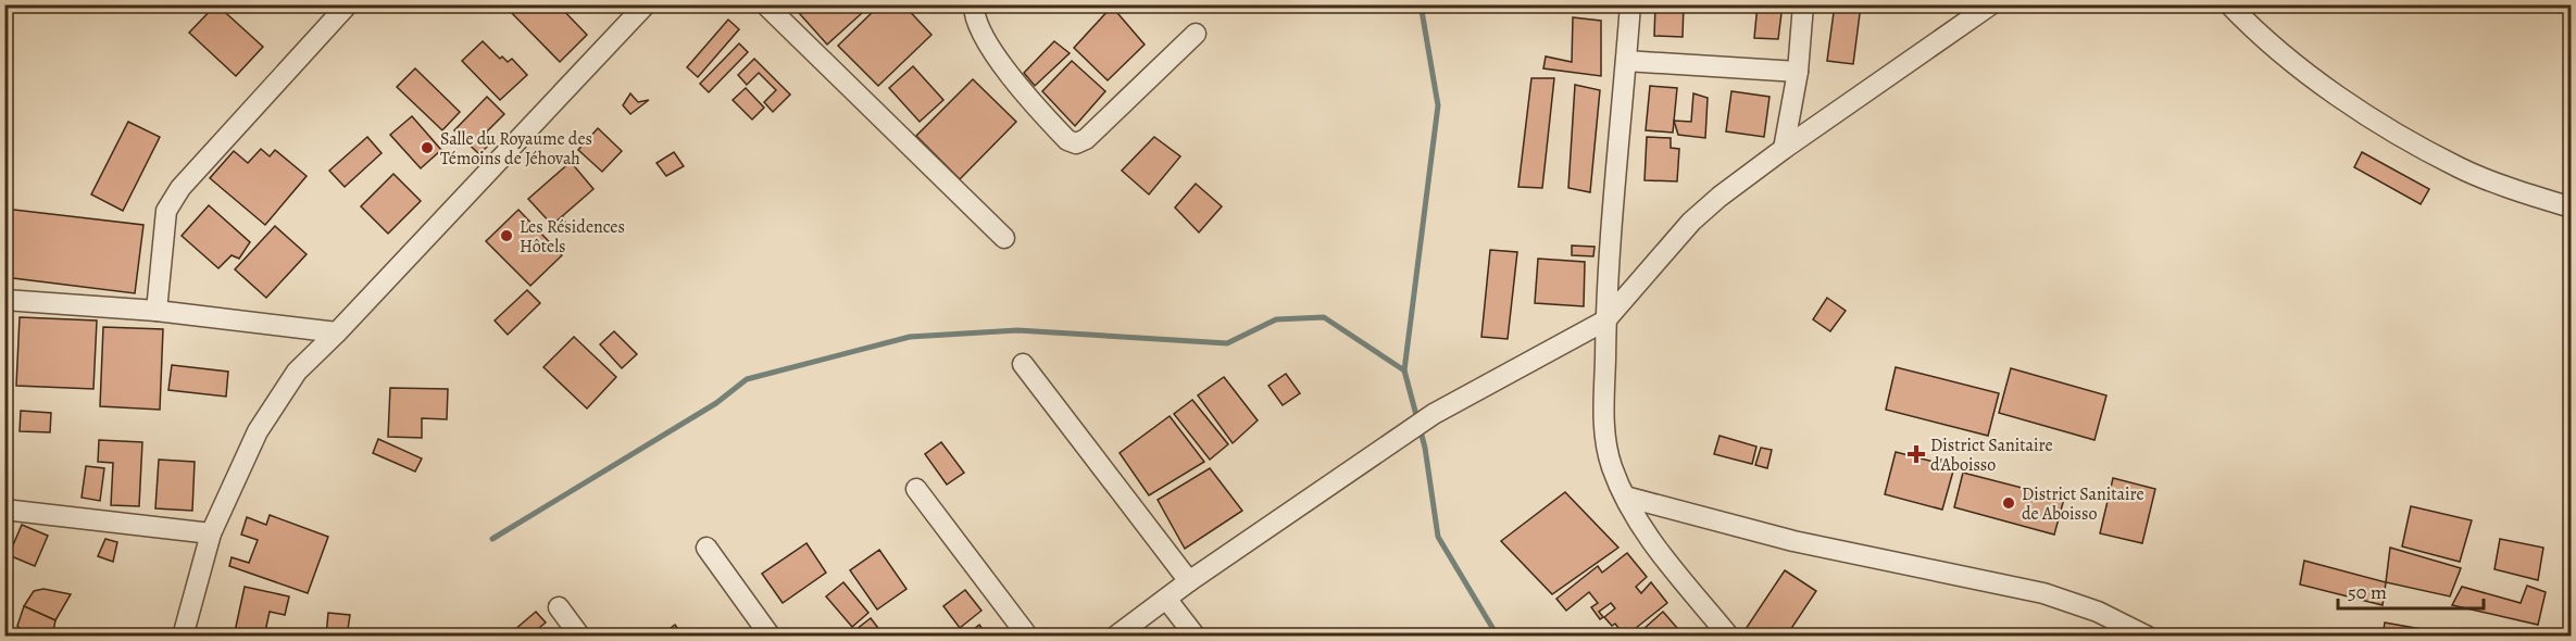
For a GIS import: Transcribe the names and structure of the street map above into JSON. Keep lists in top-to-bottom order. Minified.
{"places":{"other":["Salle du Royaume des Témoins de Jéhovah","Les Résidences Hôtels","District Sanitaire de Aboisso"],"health":["District Sanitaire d'Aboisso"]},"scale_bar":"50 m"}
